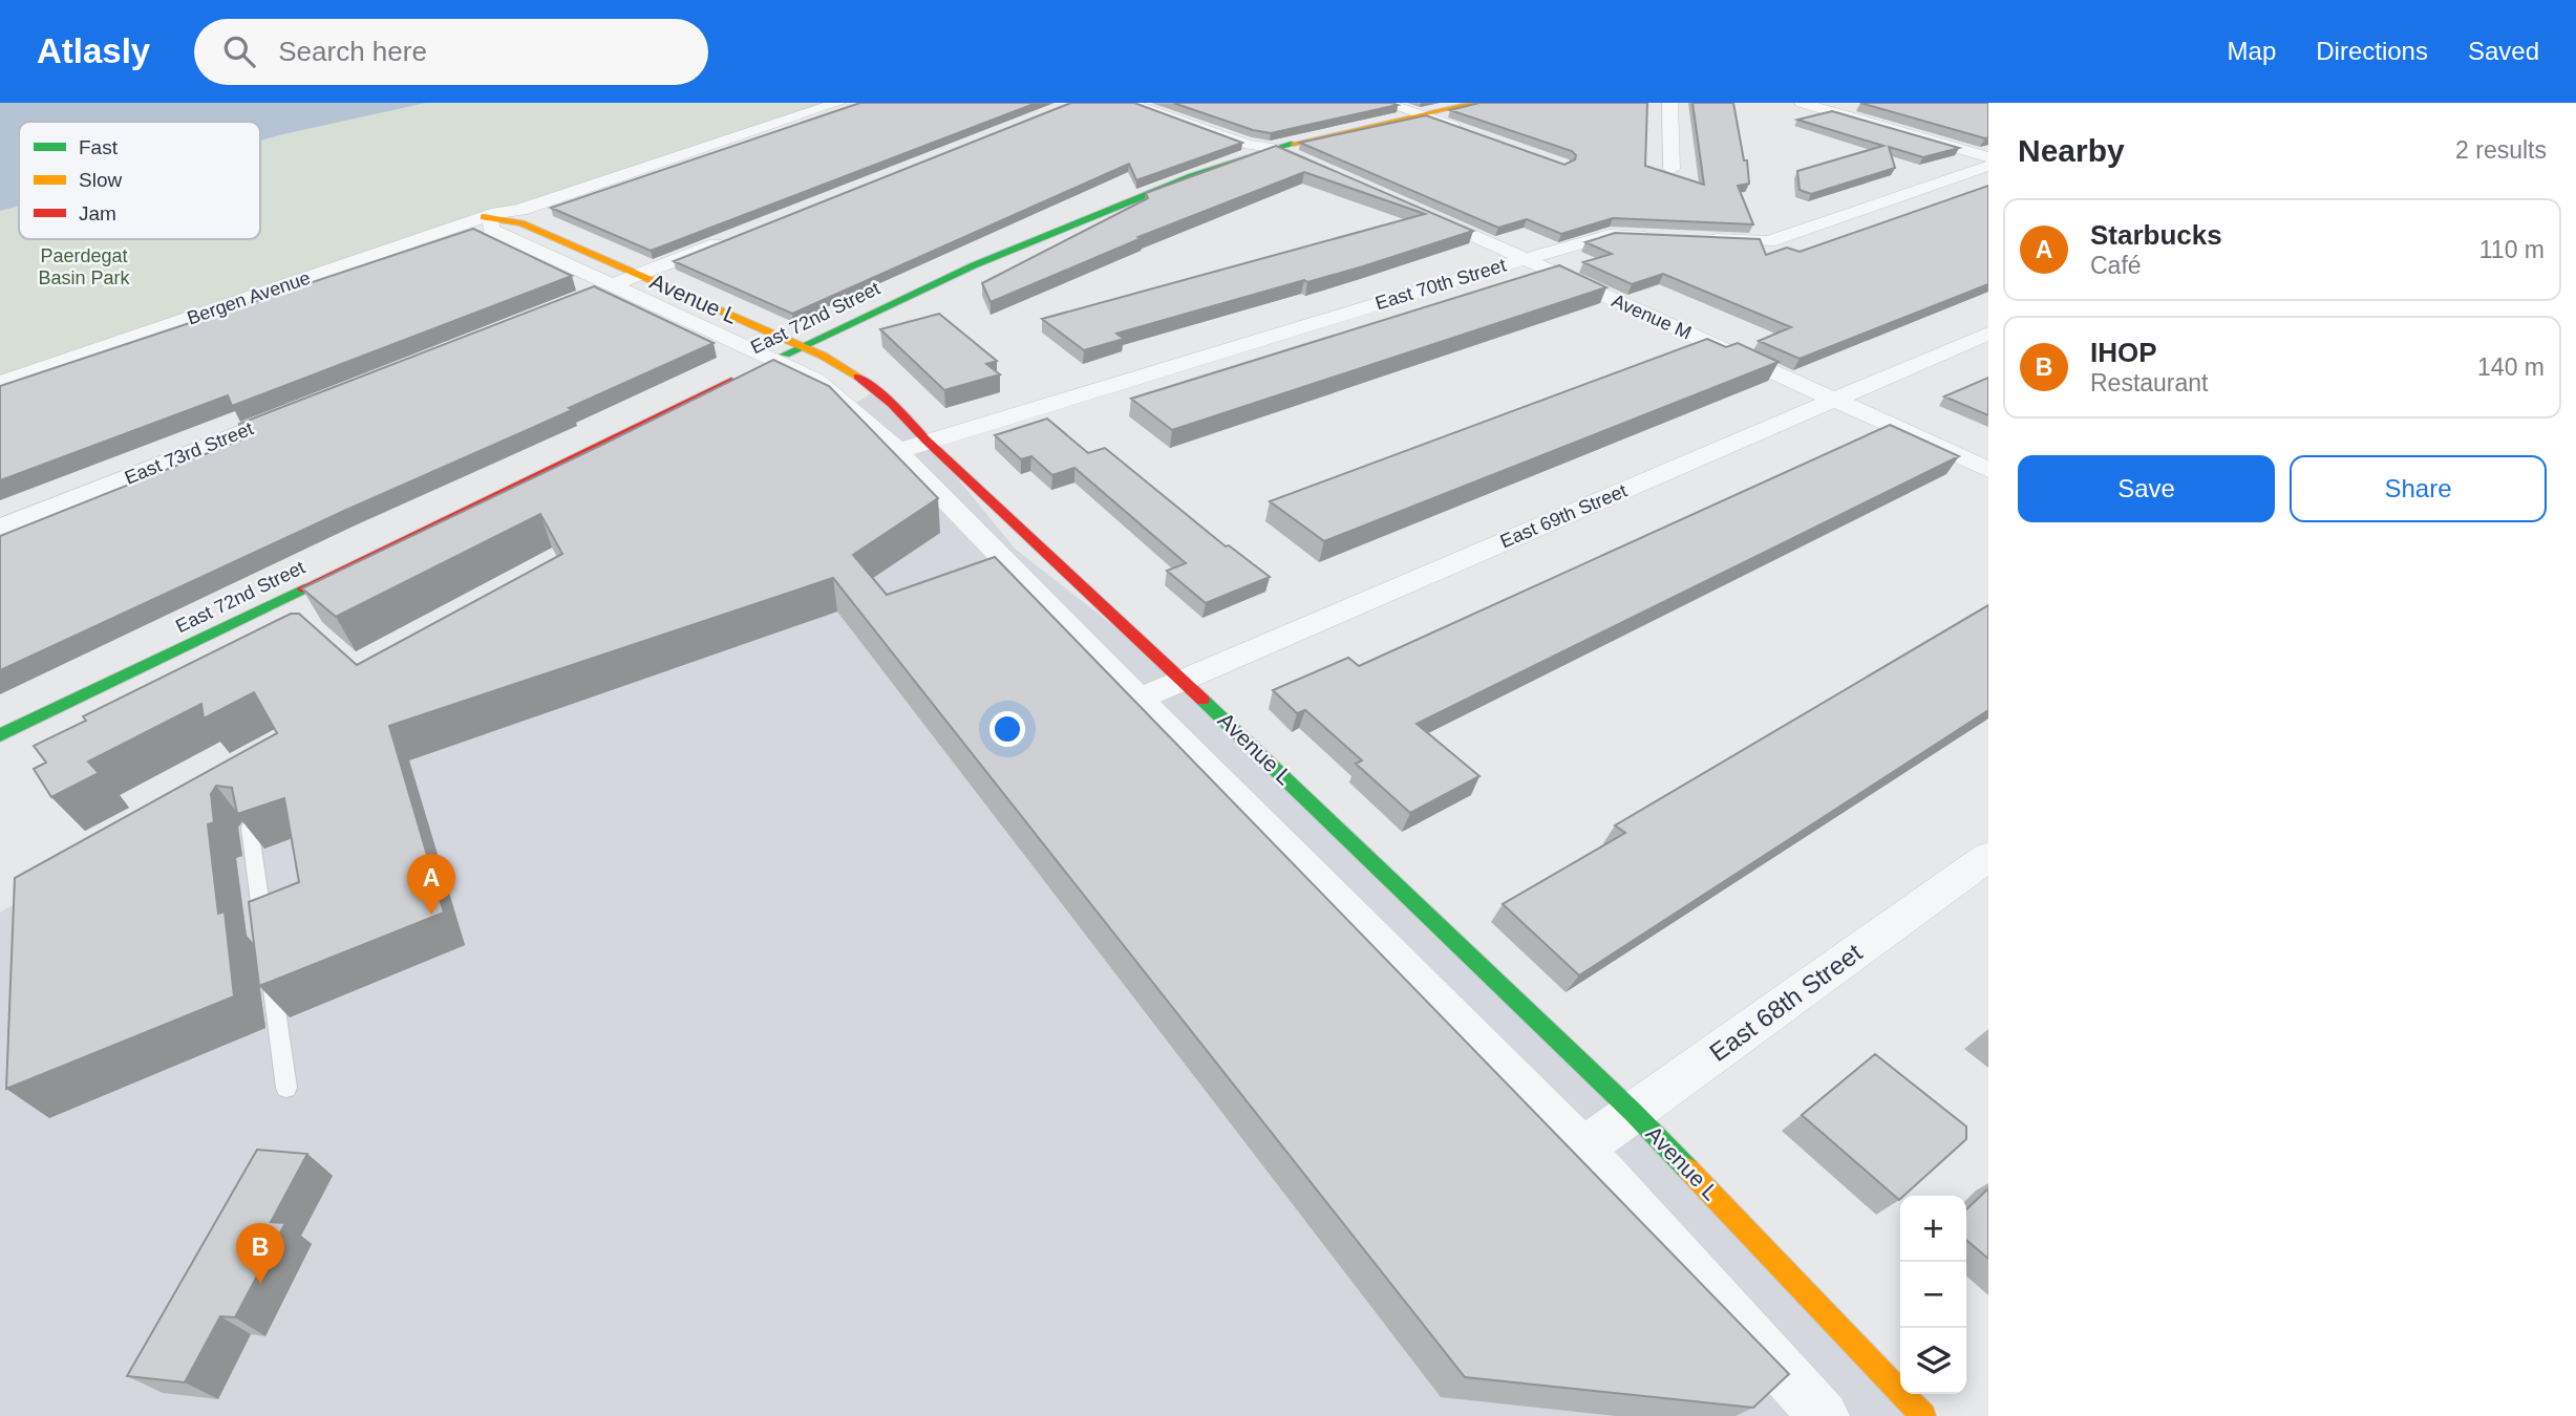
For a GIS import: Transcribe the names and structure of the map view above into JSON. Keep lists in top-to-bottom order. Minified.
{"streets":{"street":["East 70th Street","Bergen Avenue","Avenue L","Avenue M","East 72nd Street","East 73rd Street","East 69th Street","East 68th Street"]},"crossings":[["East 70th Street","Avenue L"],["East 70th Street","Avenue M"],["Bergen Avenue","Avenue L"],["Avenue L","East 72nd Street"],["Avenue L","East 69th Street"],["Avenue L","East 68th Street"],["Avenue M","East 69th Street"]],"parks":["Paerdegat Basin Park"],"legend":["Fast","Slow","Jam"],"page":{"header":"Atlasly","search":"Search here","nav":["Map","Directions","Saved"],"heading":["Nearby","2 results"],"list":[{"mark":"A","name":"Starbucks","note":"Café","value":"110 m"},{"mark":"B","name":"IHOP","note":"Restaurant","value":"140 m"}],"buttons":["Save","Share"],"pins":["A","B"],"map_buttons":["+","−"]}}
